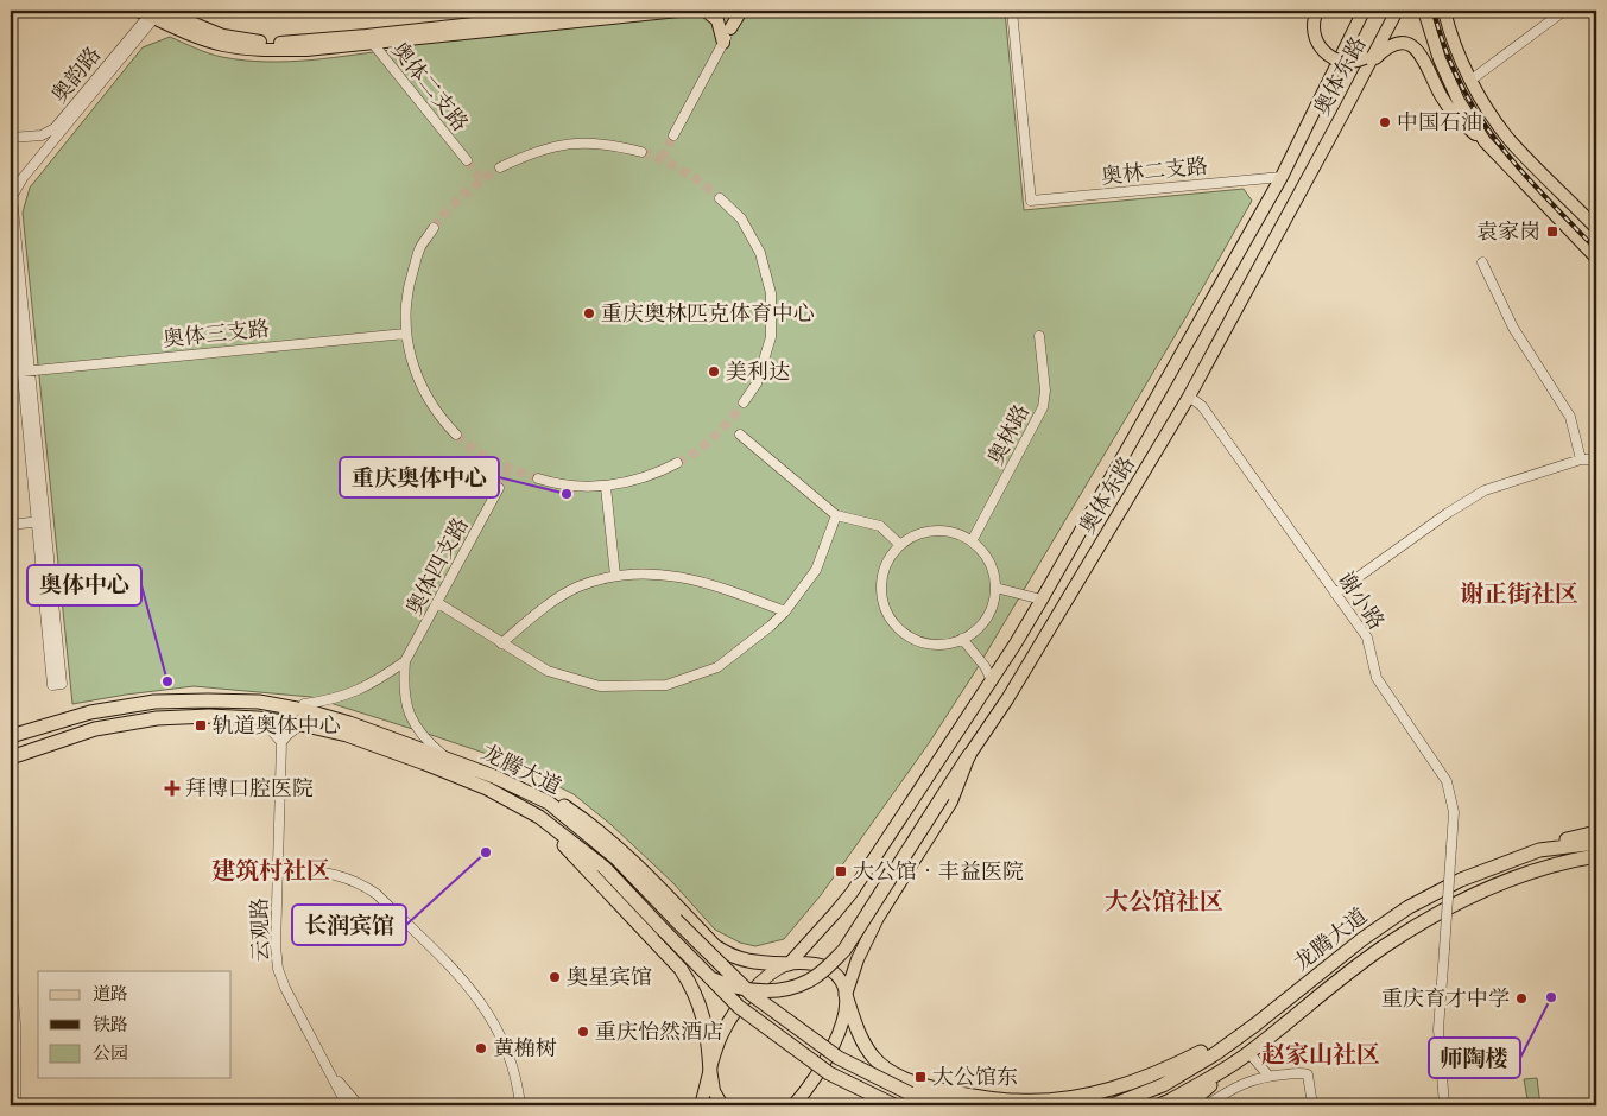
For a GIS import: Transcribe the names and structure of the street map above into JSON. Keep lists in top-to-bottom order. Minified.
{"streets":{"highway":["龙腾大道"],"main road":["奥体东路"],"street":["奥韵路","奥体二支路","奥林二支路","奥体三支路","奥林路","奥体四支路","谢小路","云观路"]},"crossings":[["奥体东路","奥林二支路"],["奥体东路","谢小路"]],"districts":["谢正街社区","建筑村社区","大公馆社区","赵家山社区"],"places":{"other":["中国石油","重庆奥林匹克体育中心","美利达","重庆奥体中心","奥体中心","长润宾馆","奥星宾馆","师陶楼","重庆育才中学","重庆怡然酒店","黄桷树"],"transit":["袁家岗","轨道奥体中心","大公馆‧丰益医院","大公馆东"],"health":["拜博口腔医院"]},"legend":["道路","铁路","公园"]}
